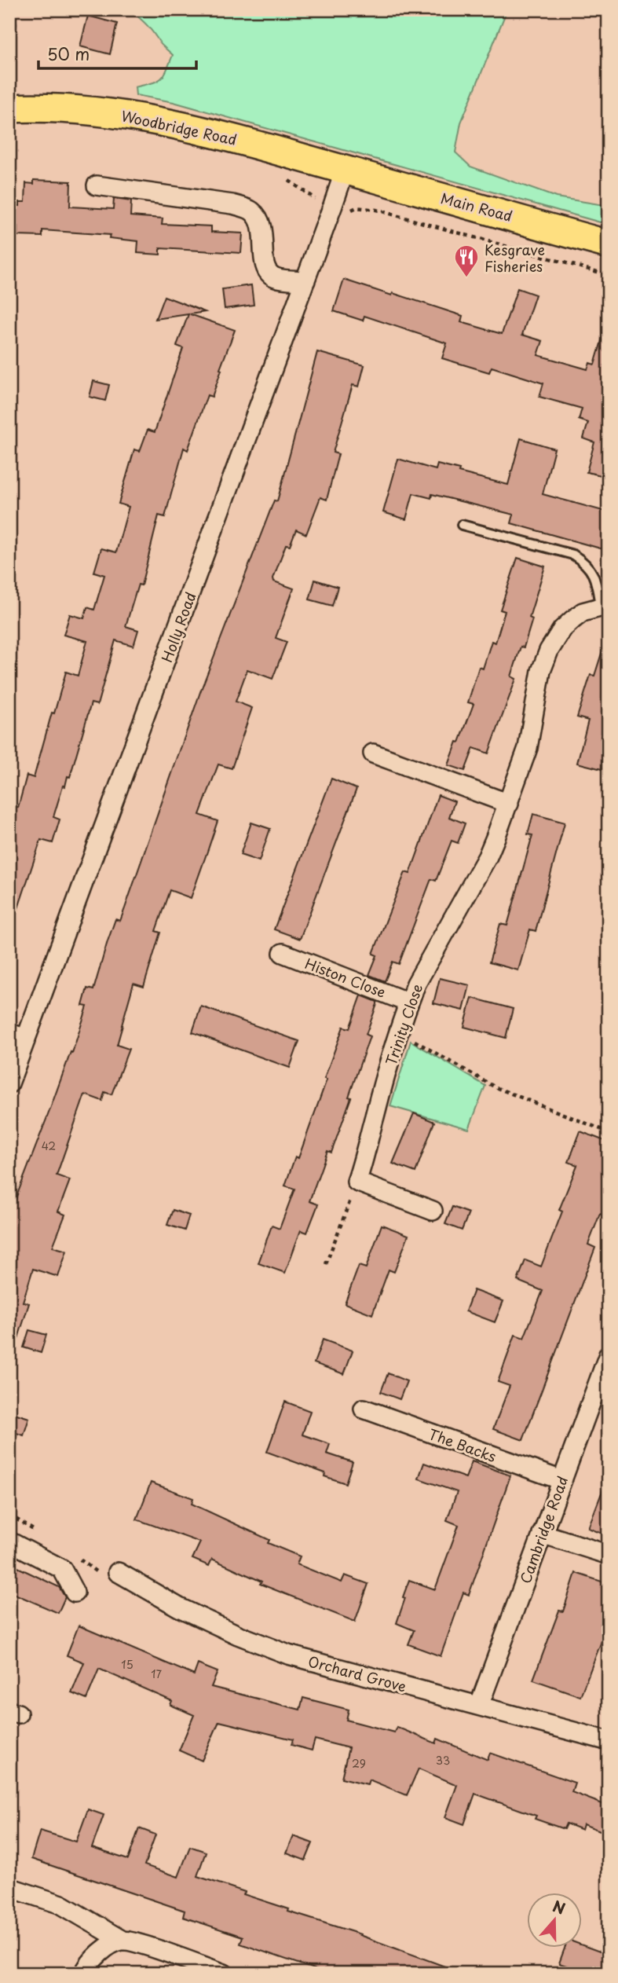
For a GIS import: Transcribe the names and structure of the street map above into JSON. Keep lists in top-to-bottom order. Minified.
{"streets":{"main road":["Woodbridge Road","Main Road"],"street":["Holly Road","Histon Close","Trinity Close","The Backs","Cambridge Road","Orchard Grove"]},"crossings":[["Woodbridge Road","Main Road"],["Woodbridge Road","Holly Road"],["Main Road","Holly Road"],["Histon Close","Trinity Close"],["The Backs","Cambridge Road"],["Cambridge Road","Orchard Grove"]],"places":{"restaurant":["Kesgrave Fisheries"]},"house_numbers":["42","15","17","33","29"],"scale_bar":"50 m","north":"top"}
